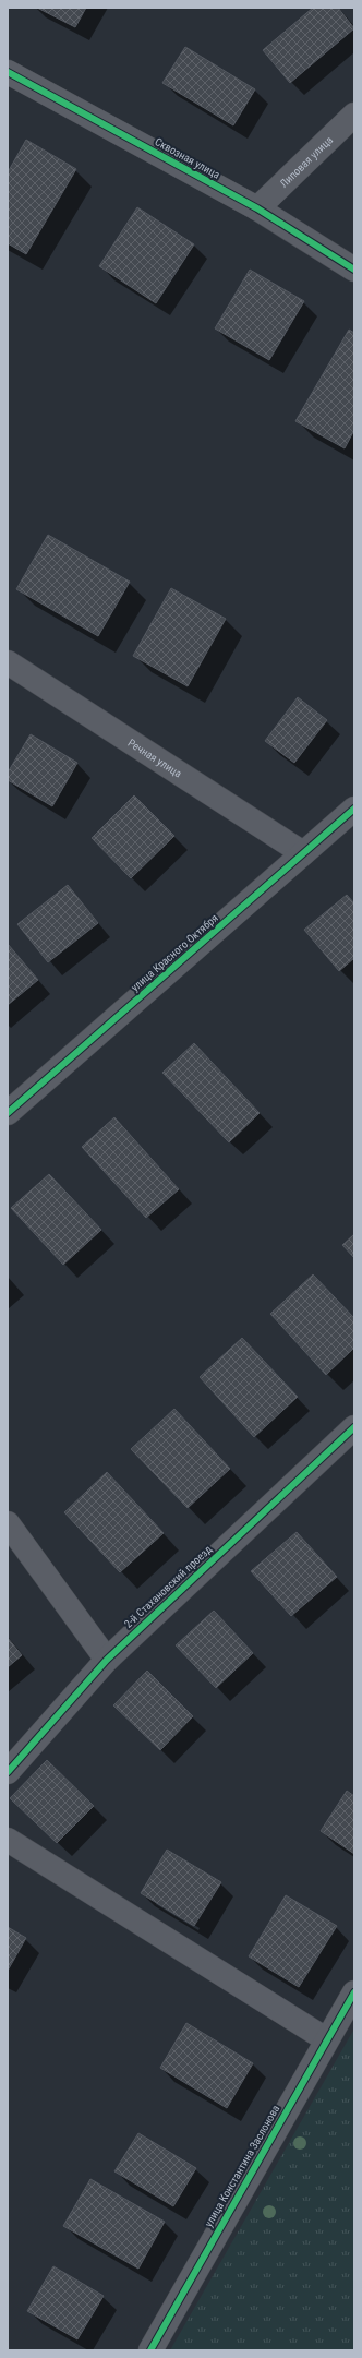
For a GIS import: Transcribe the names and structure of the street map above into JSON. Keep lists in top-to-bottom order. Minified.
{"streets":{"street":["Сквозная улица","Липовая улица","Речная улица","улица Красного Октября","2-й Стахановский проезд","улица Константина Заслонова"]},"crossings":[["Сквозная улица","Липовая улица"],["Речная улица","улица Красного Октября"]]}
